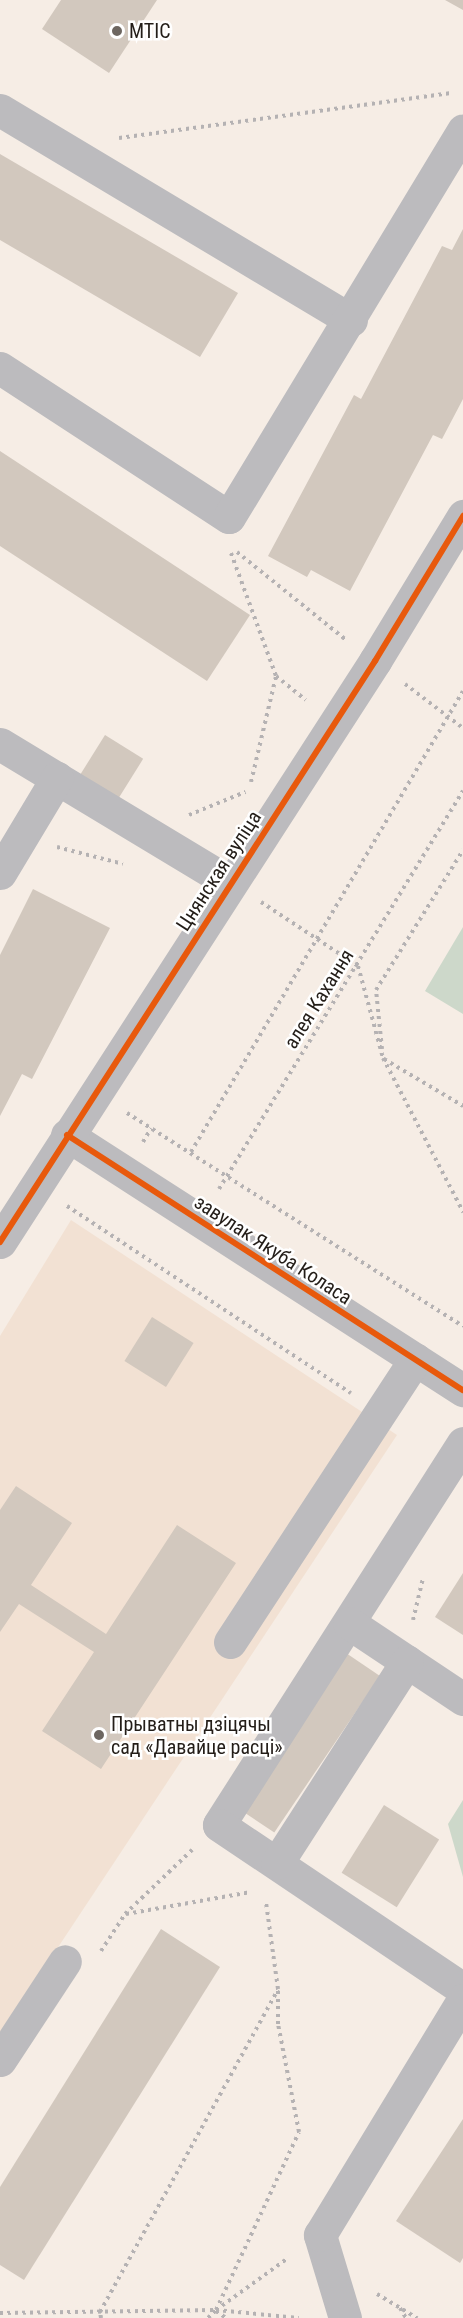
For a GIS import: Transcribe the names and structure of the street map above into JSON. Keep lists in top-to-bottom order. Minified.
{"streets":{"street":["Цнянская вуліца","завулак Якуба Коласа"],"path":["алея Кахання"]},"crossings":[["Цнянская вуліца","завулак Якуба Коласа"],["алея Кахання","завулак Якуба Коласа"]],"places":["МТІС","Прыватны дзіцячы сад «Давайце расці»"]}
